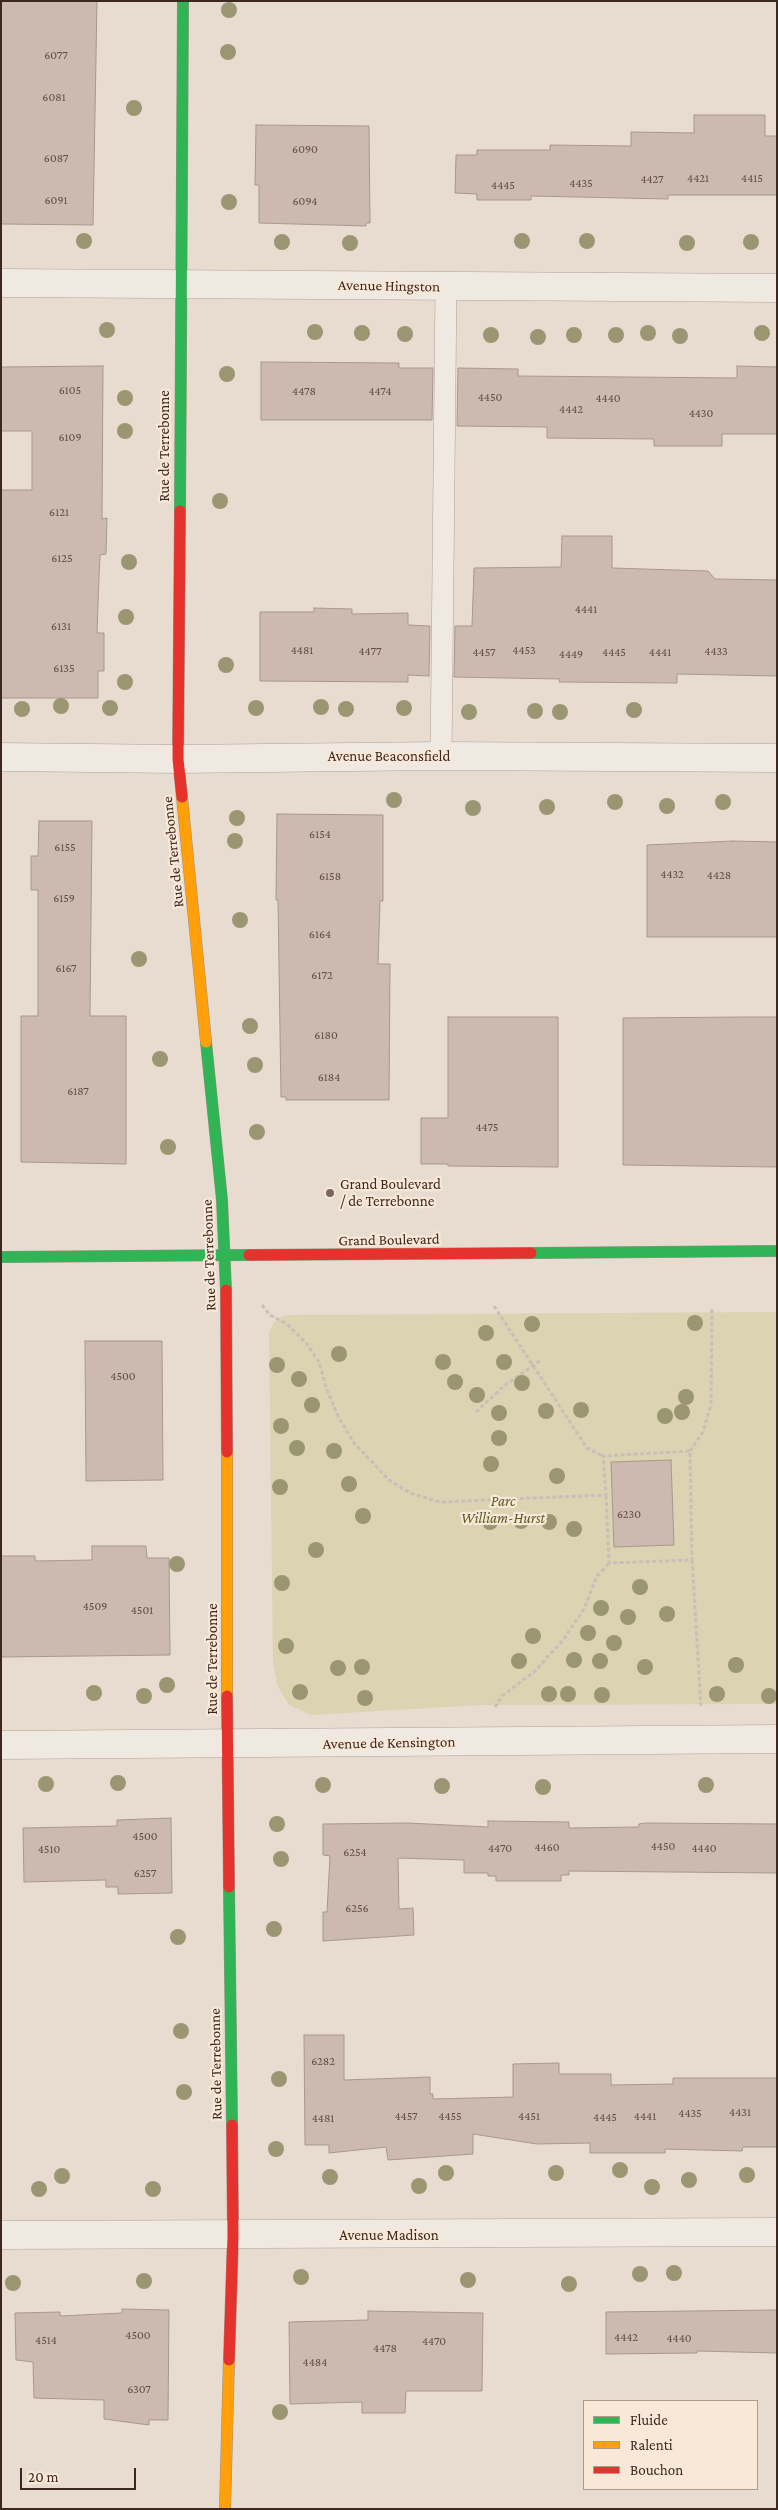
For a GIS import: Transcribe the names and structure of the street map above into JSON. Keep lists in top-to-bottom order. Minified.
{"streets":{"street":["Avenue Hingston","Rue de Terrebonne","Avenue Beaconsfield","Grand Boulevard","Avenue de Kensington","Avenue Madison"]},"crossings":[["Avenue Hingston","Rue de Terrebonne"],["Rue de Terrebonne","Avenue Beaconsfield"],["Rue de Terrebonne","Grand Boulevard"],["Rue de Terrebonne","Avenue de Kensington"],["Rue de Terrebonne","Avenue Madison"]],"parks":["Parc William-Hurst"],"places":["Grand Boulevard / de Terrebonne"],"house_numbers":["6077","6081","6090","6087","4421","4415","4427","4435","4445","6091","6094","6105","4478","4474","4450","4440","4442","4430","6109","6121","6125","4441","6131","4481","4453","4477","4433","4457","4445","4441","4449","6135","6154","6155","4432","4428","6158","6159","6164","6167","6172","6180","6184","6187","4475","4500","6230","4509","4501","4500","4450","4460","4470","4440","4510","6254","6257","6256","6282","4431","4435","4457","4455","4451","4441","4445","4481","4500","4442","4440","4514","4470","4478","4484","6307"],"legend":["Fluide","Ralenti","Bouchon"],"scale_bar":"20 m"}
